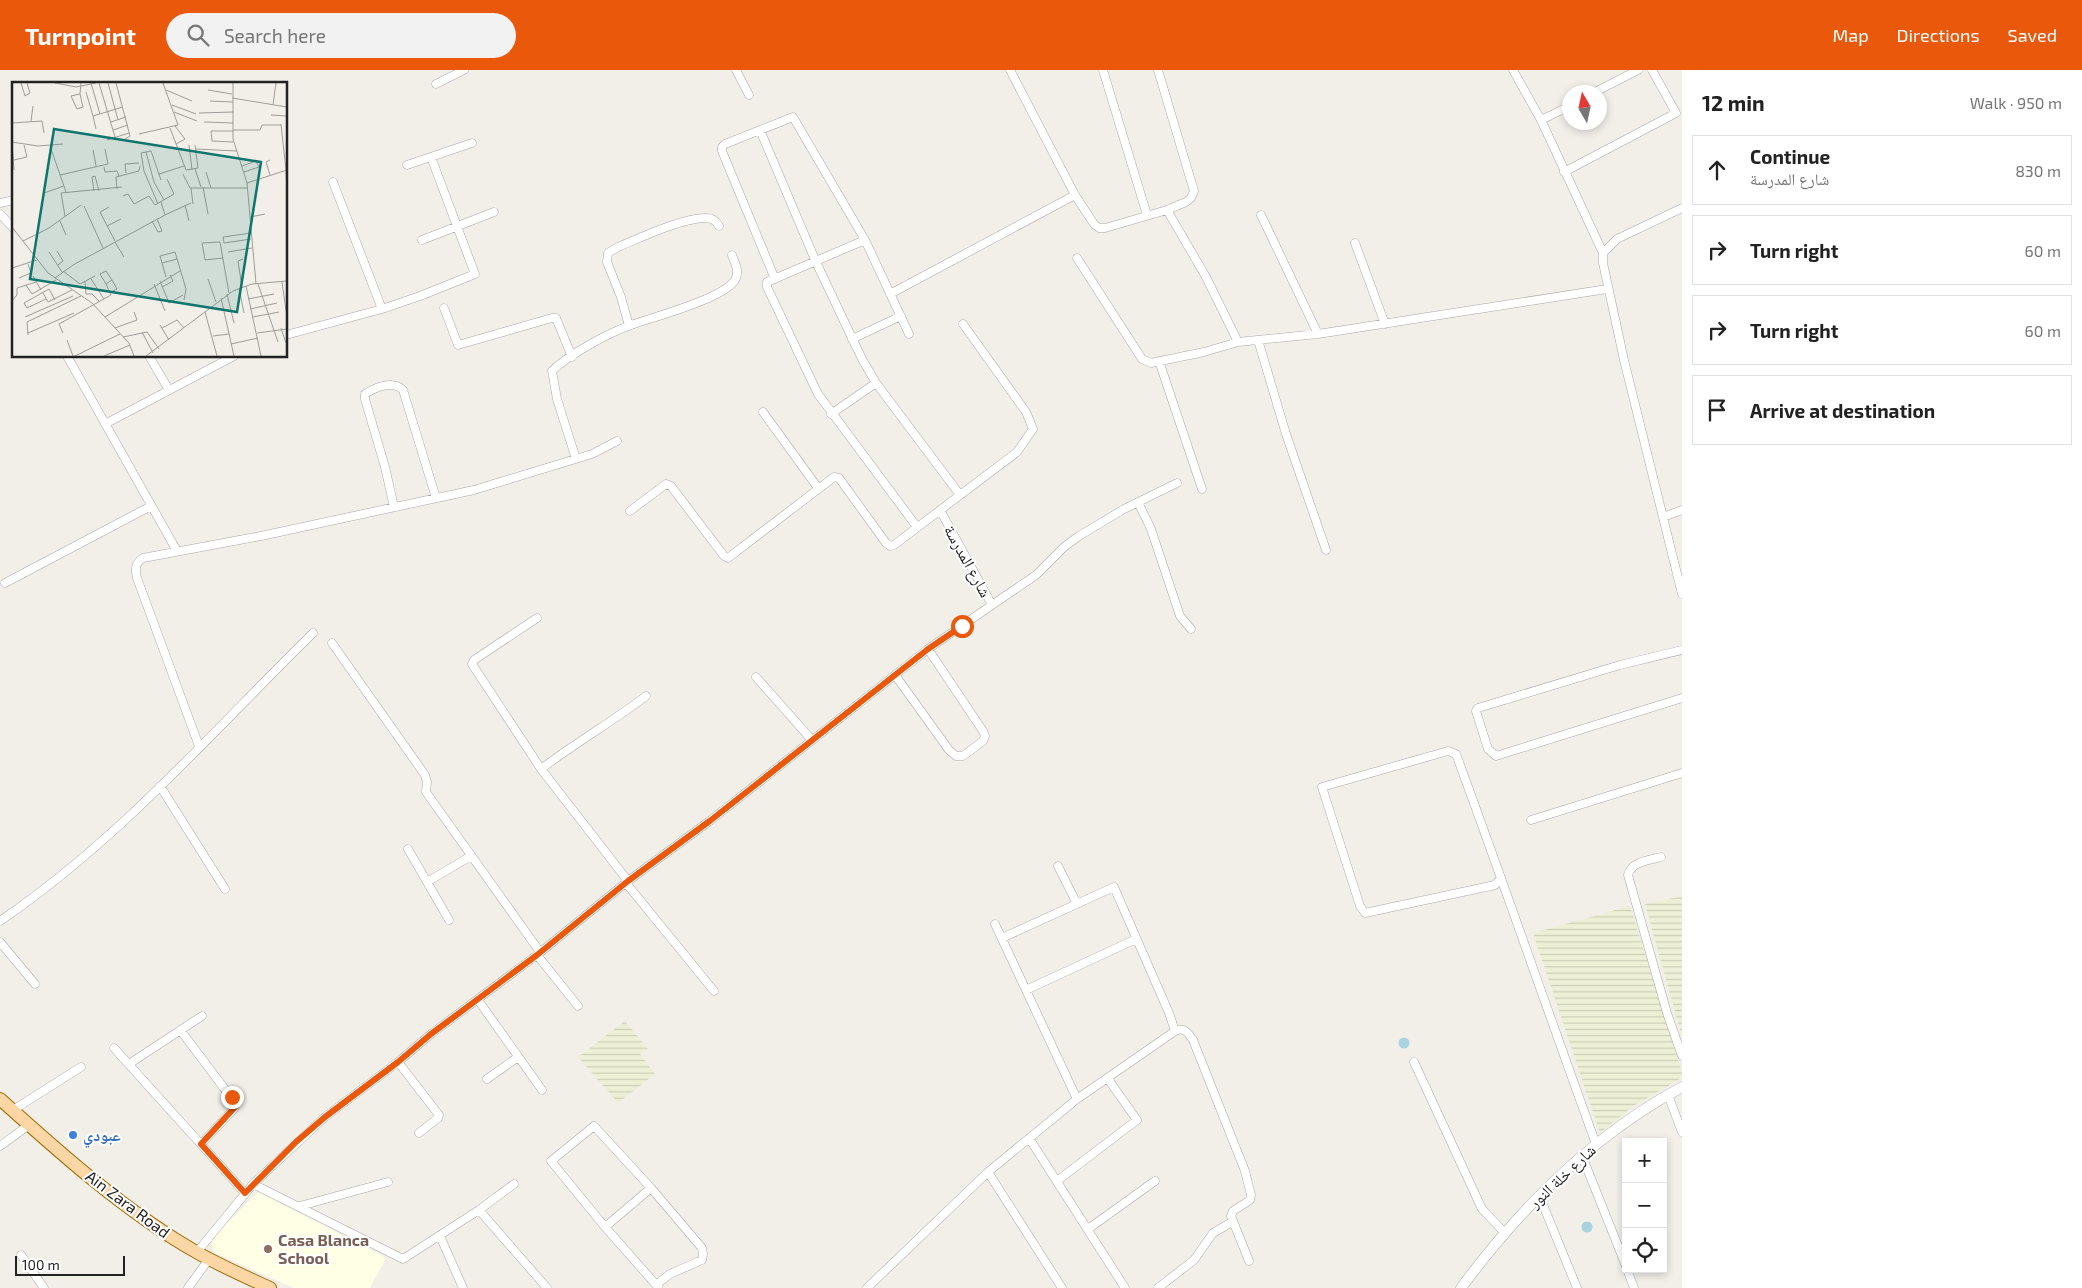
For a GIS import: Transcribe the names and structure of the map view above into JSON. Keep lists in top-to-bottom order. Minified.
{"streets":{"main road":["Ain Zara Road"],"street":["شارع المدرسة","شارع خلة النور"]},"crossings":[["شارع المدرسة","Ain Zara Road"]],"places":["عبودي","Casa Blanca School"],"scale_bar":"100 m","north":"top","page":{"header":"Turnpoint","search":"Search here","nav":["Map","Directions","Saved"],"heading":["12 min","Walk · 950 m"],"list":[["Continue","شارع المدرسة","830 m"],["Turn right","60 m"],["Turn right","60 m"],"Arrive at destination"],"map_buttons":["+","−"],"scale":"100 m"}}
